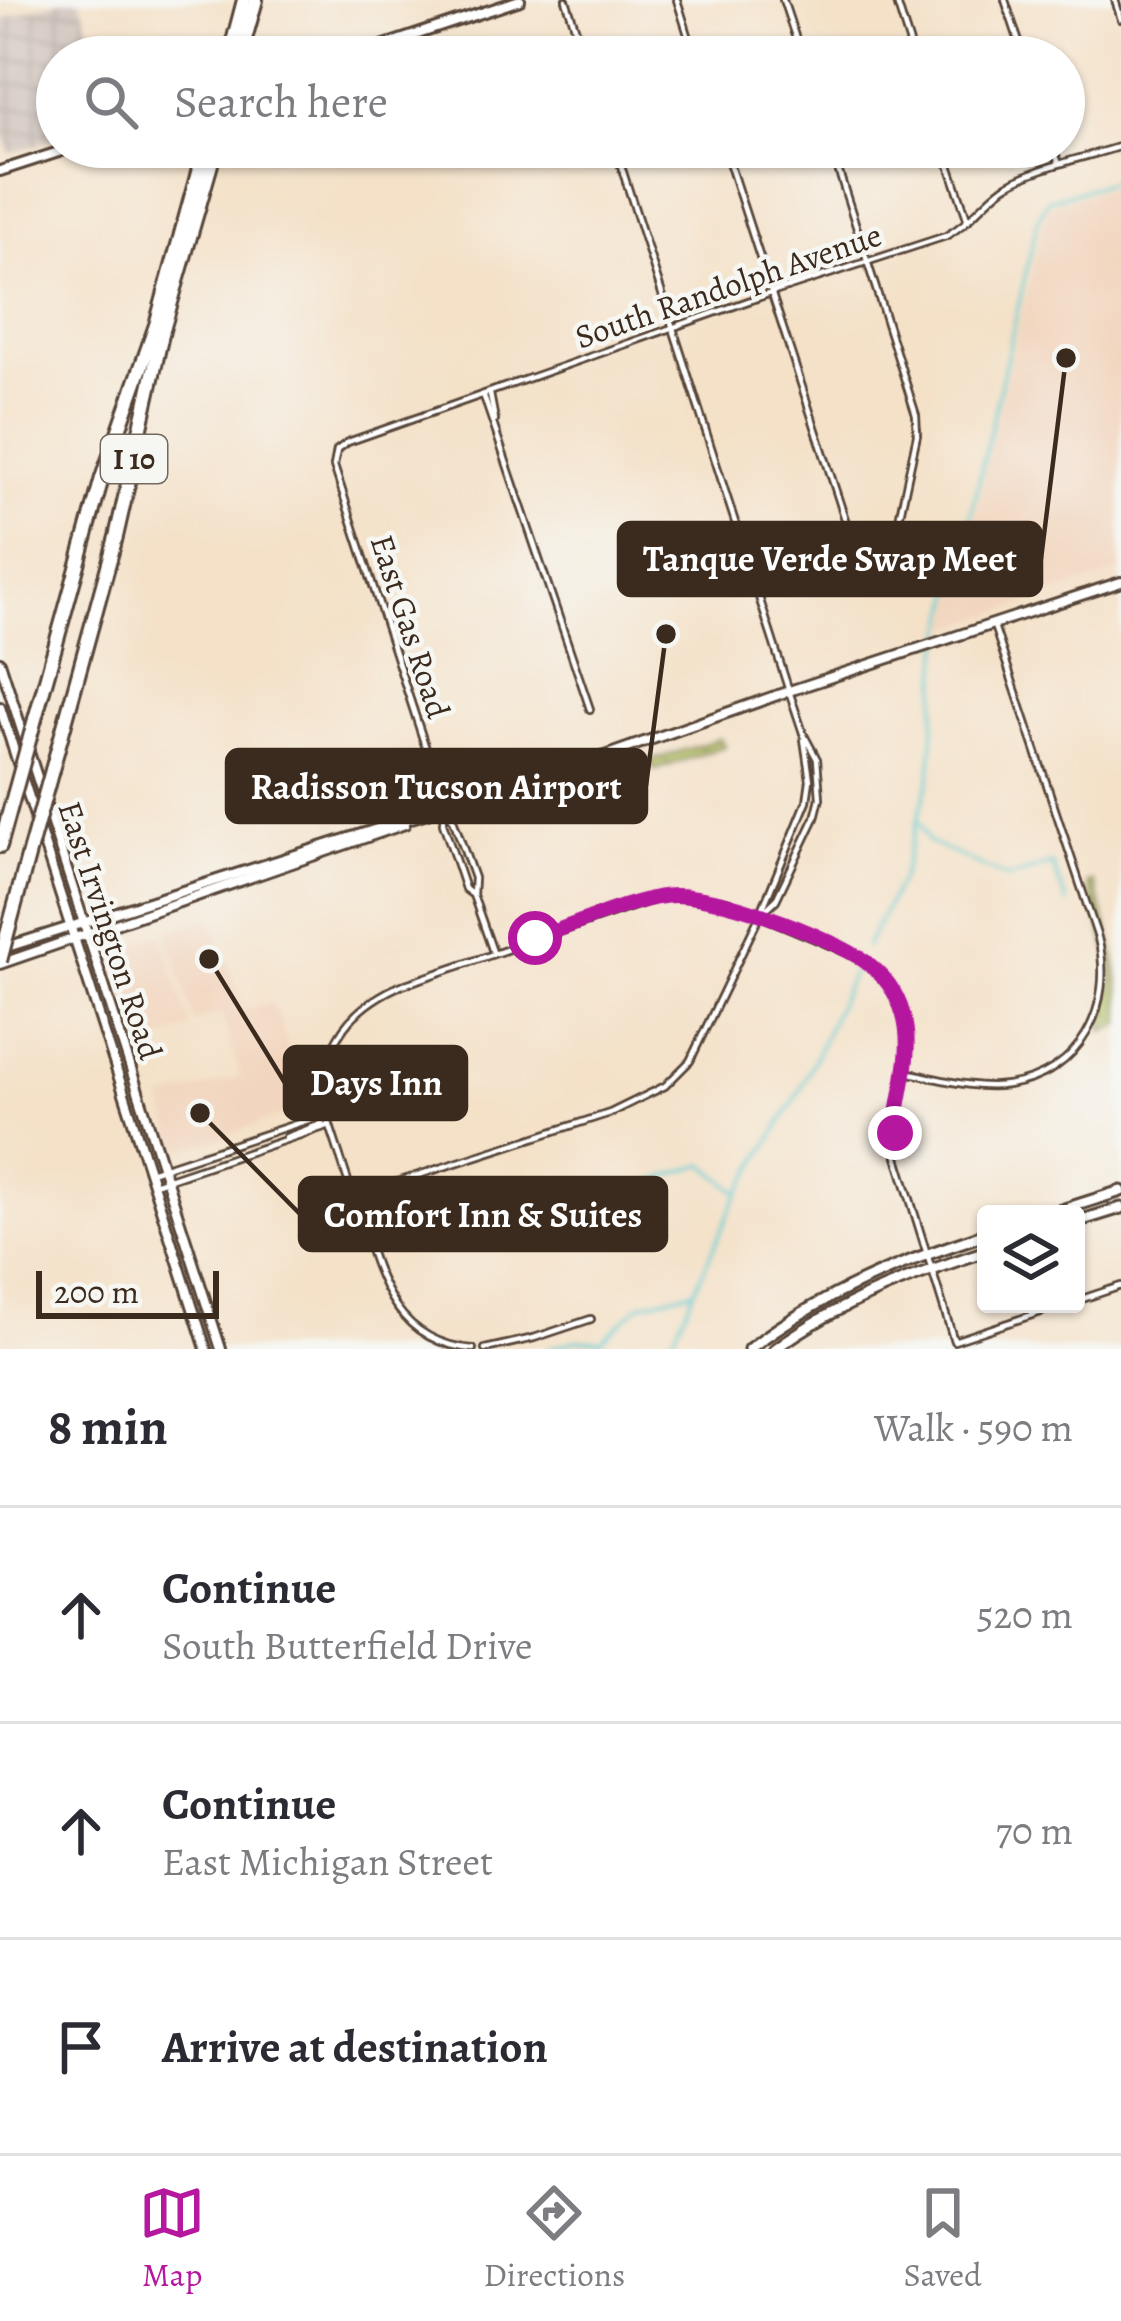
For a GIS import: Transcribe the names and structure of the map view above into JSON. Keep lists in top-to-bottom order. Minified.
{"streets":{"highway":["I 10"],"main road":["East Irvington Road"],"street":["South Randolph Avenue","East Gas Road"]},"crossings":[["South Randolph Avenue","East Gas Road"]],"places":["Tanque Verde Swap Meet","Radisson Tucson Airport","Days Inn","Comfort Inn & Suites"],"scale_bar":"200 m","page":{"search":"Search here","scale":"200 m","heading":["8 min","Walk · 590 m"],"list":[["Continue","South Butterfield Drive","520 m"],["Continue","East Michigan Street","70 m"],"Arrive at destination"],"nav":["Map","Directions","Saved"]}}
